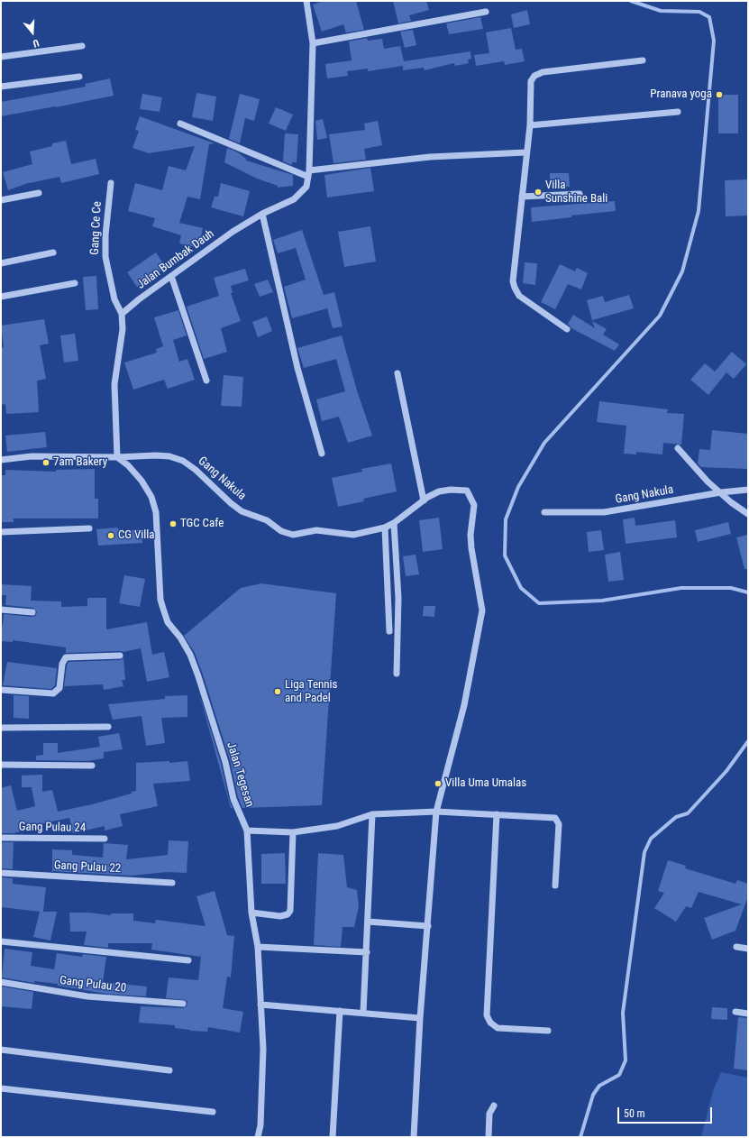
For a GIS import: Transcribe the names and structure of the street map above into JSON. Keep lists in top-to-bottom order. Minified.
{"streets":{"street":["Gang Ce Ce","Jalan Bumbak Dauh","Gang Nakula","Jalan Tegesan","Gang Pulau 24","Gang Pulau 22","Gang Pulau 20"]},"crossings":[["Gang Ce Ce","Jalan Bumbak Dauh"],["Gang Nakula","Jalan Tegesan"]],"places":["Pranava yoga","Villa Sunshine Bali","7am Bakery","TGC Cafe","CG Villa","Liga Tennis and Padel","Villa Uma Umalas"],"scale_bar":"50 m","north":"bottom"}
